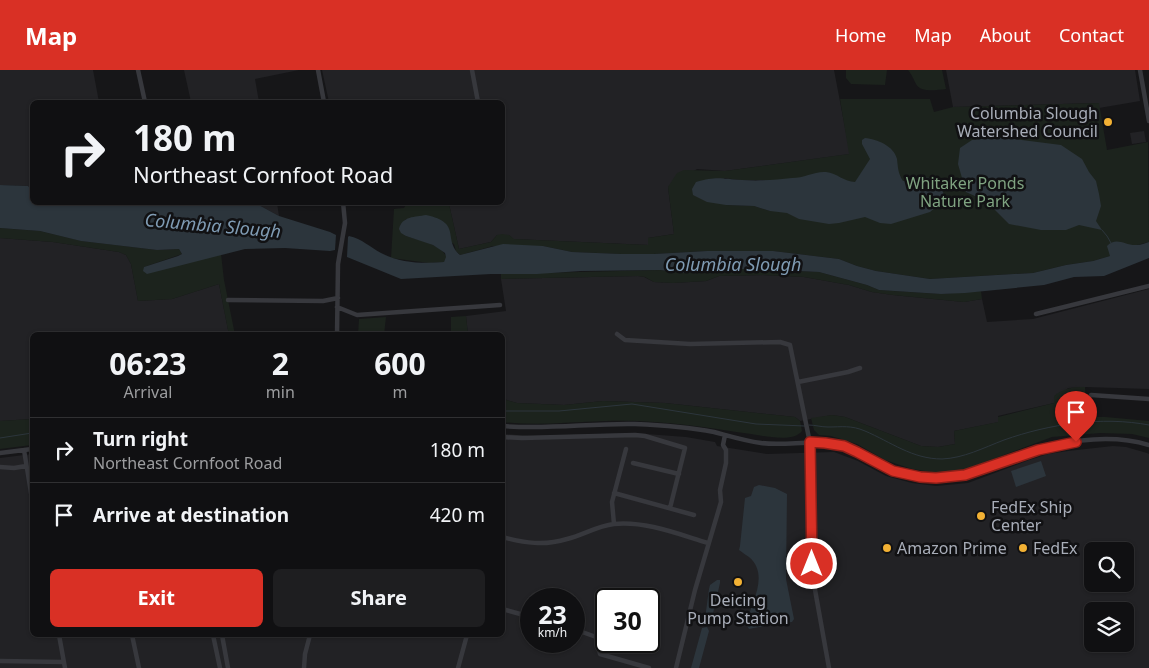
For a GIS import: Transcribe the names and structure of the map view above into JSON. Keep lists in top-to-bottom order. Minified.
{"water":["Columbia Slough"],"parks":["Whitaker Ponds Nature Park"],"places":["Columbia Slough Watershed Council","FedEx Ship Center","Amazon Prime","FedEx","Deicing Pump Station"],"page":{"header":"Map","nav":["Home","Map","About","Contact"],"turn":["180 m","Northeast Cornfoot Road"],"eta":["06:23","Arrival","2","min","600","m"],"list":[{"name":"Turn right","note":"Northeast Cornfoot Road","value":"180 m"},{"name":"Arrive at destination","value":"420 m"}],"buttons":["Exit","Share"],"speed":"23 km/h","limit":"30"}}
